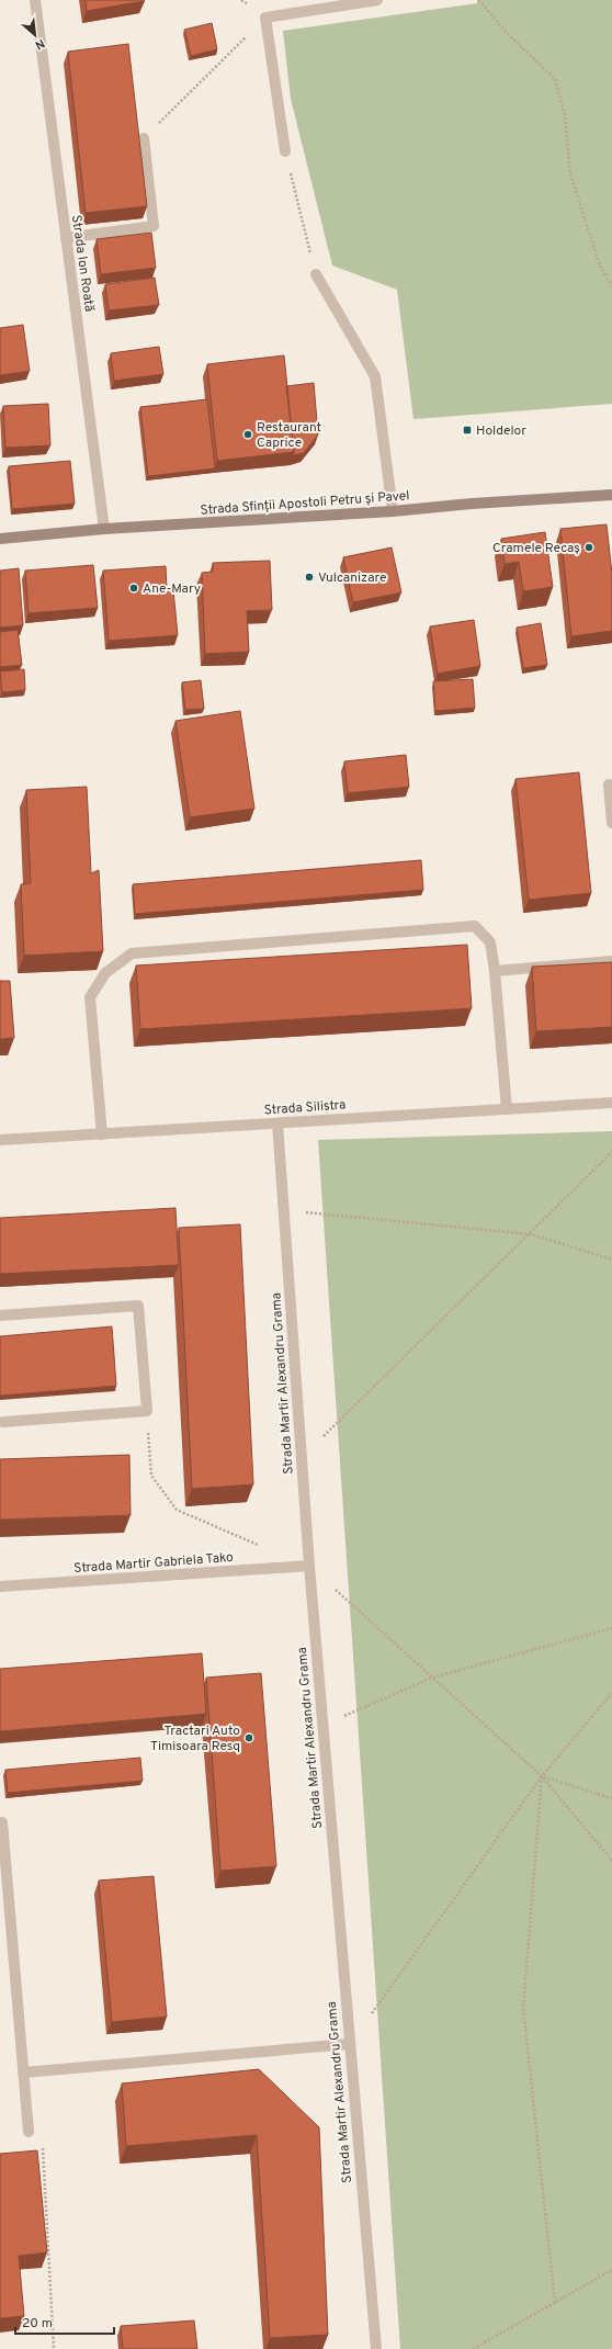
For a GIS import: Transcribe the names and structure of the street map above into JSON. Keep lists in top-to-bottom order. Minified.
{"streets":{"main road":["Strada Sfinții Apostoli Petru și Pavel"],"street":["Strada Ion Roată","Strada Silistra","Strada Martir Alexandru Grama","Strada Martir Gabriela Tako"]},"crossings":[["Strada Ion Roată","Strada Sfinții Apostoli Petru și Pavel"],["Strada Silistra","Strada Martir Alexandru Grama"],["Strada Martir Alexandru Grama","Strada Martir Gabriela Tako"]],"places":{"transit":["Holdelor"],"other":["Restaurant Caprice","Cramele Recaș","Vulcanizare","Ane-Mary","Tractari Auto Timisoara Resq"]},"scale_bar":"20 m","north":"bottom right"}
